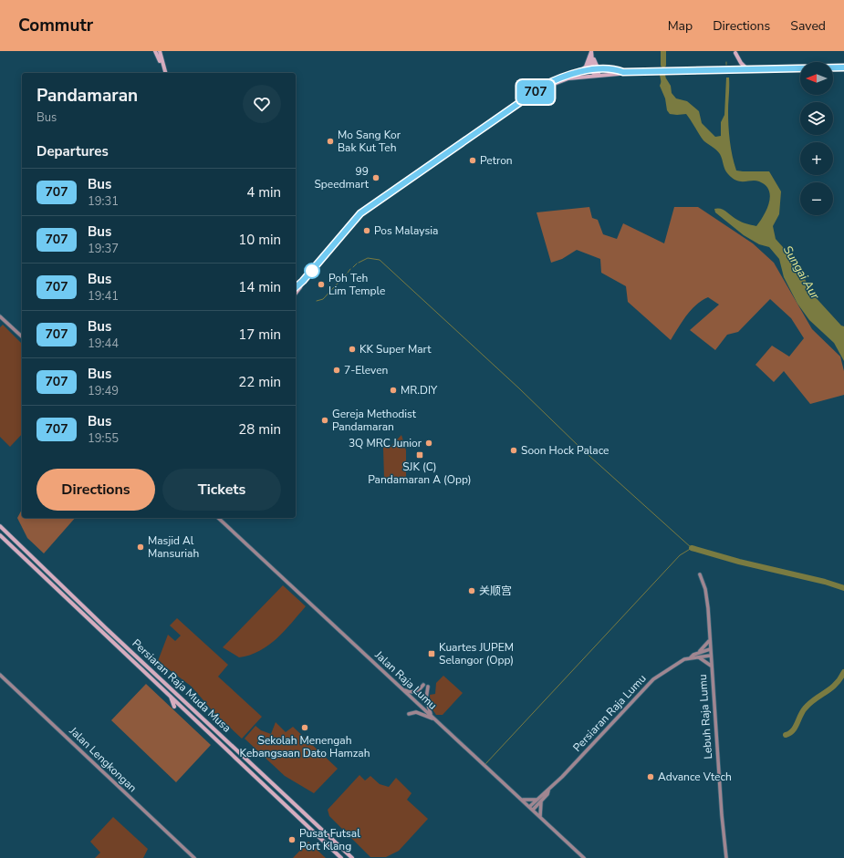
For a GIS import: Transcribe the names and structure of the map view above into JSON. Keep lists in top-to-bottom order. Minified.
{"streets":{"main road":["Persiaran Raja Muda Musa"],"street":["Jalan Raja Lumu","Persiaran Raja Lumu","Lebuh Raja Lumu","Jalan Lengkongan"]},"crossings":[["Jalan Raja Lumu","Persiaran Raja Lumu"]],"water":["Sungai Aur"],"places":{"other":["Mo Sang Kor Bak Kut Teh","Petron","99 Speedmart","Pos Malaysia","Poh Teh Lim Temple","KK Super Mart","7-Eleven","MR.DIY","Gereja Methodist Pandamaran","3Q MRC Junior","Soon Hock Palace","Masjid Al Mansuriah","关顺宫","Sekolah Menengah Kebangsaan Dato Hamzah","Advance Vtech","Pusat Futsal Port Klang"],"transit":["SJK (C) Pandamaran A (Opp)","Kuartes JUPEM Selangor (Opp)"]},"lines":["bus line 707"],"north":"left","page":{"header":"Commutr","nav":["Map","Directions","Saved"],"on_map":"707","map_buttons":["+","−"],"heading":[["Pandamaran","Bus"],"Departures"],"list":[{"mark":"707","name":"Bus","note":"19:31","value":"4 min"},{"mark":"707","name":"Bus","note":"19:37","value":"10 min"},{"mark":"707","name":"Bus","note":"19:41","value":"14 min"},{"mark":"707","name":"Bus","note":"19:44","value":"17 min"},{"mark":"707","name":"Bus","note":"19:49","value":"22 min"},{"mark":"707","name":"Bus","note":"19:55","value":"28 min"}],"buttons":["Directions","Tickets"]}}
